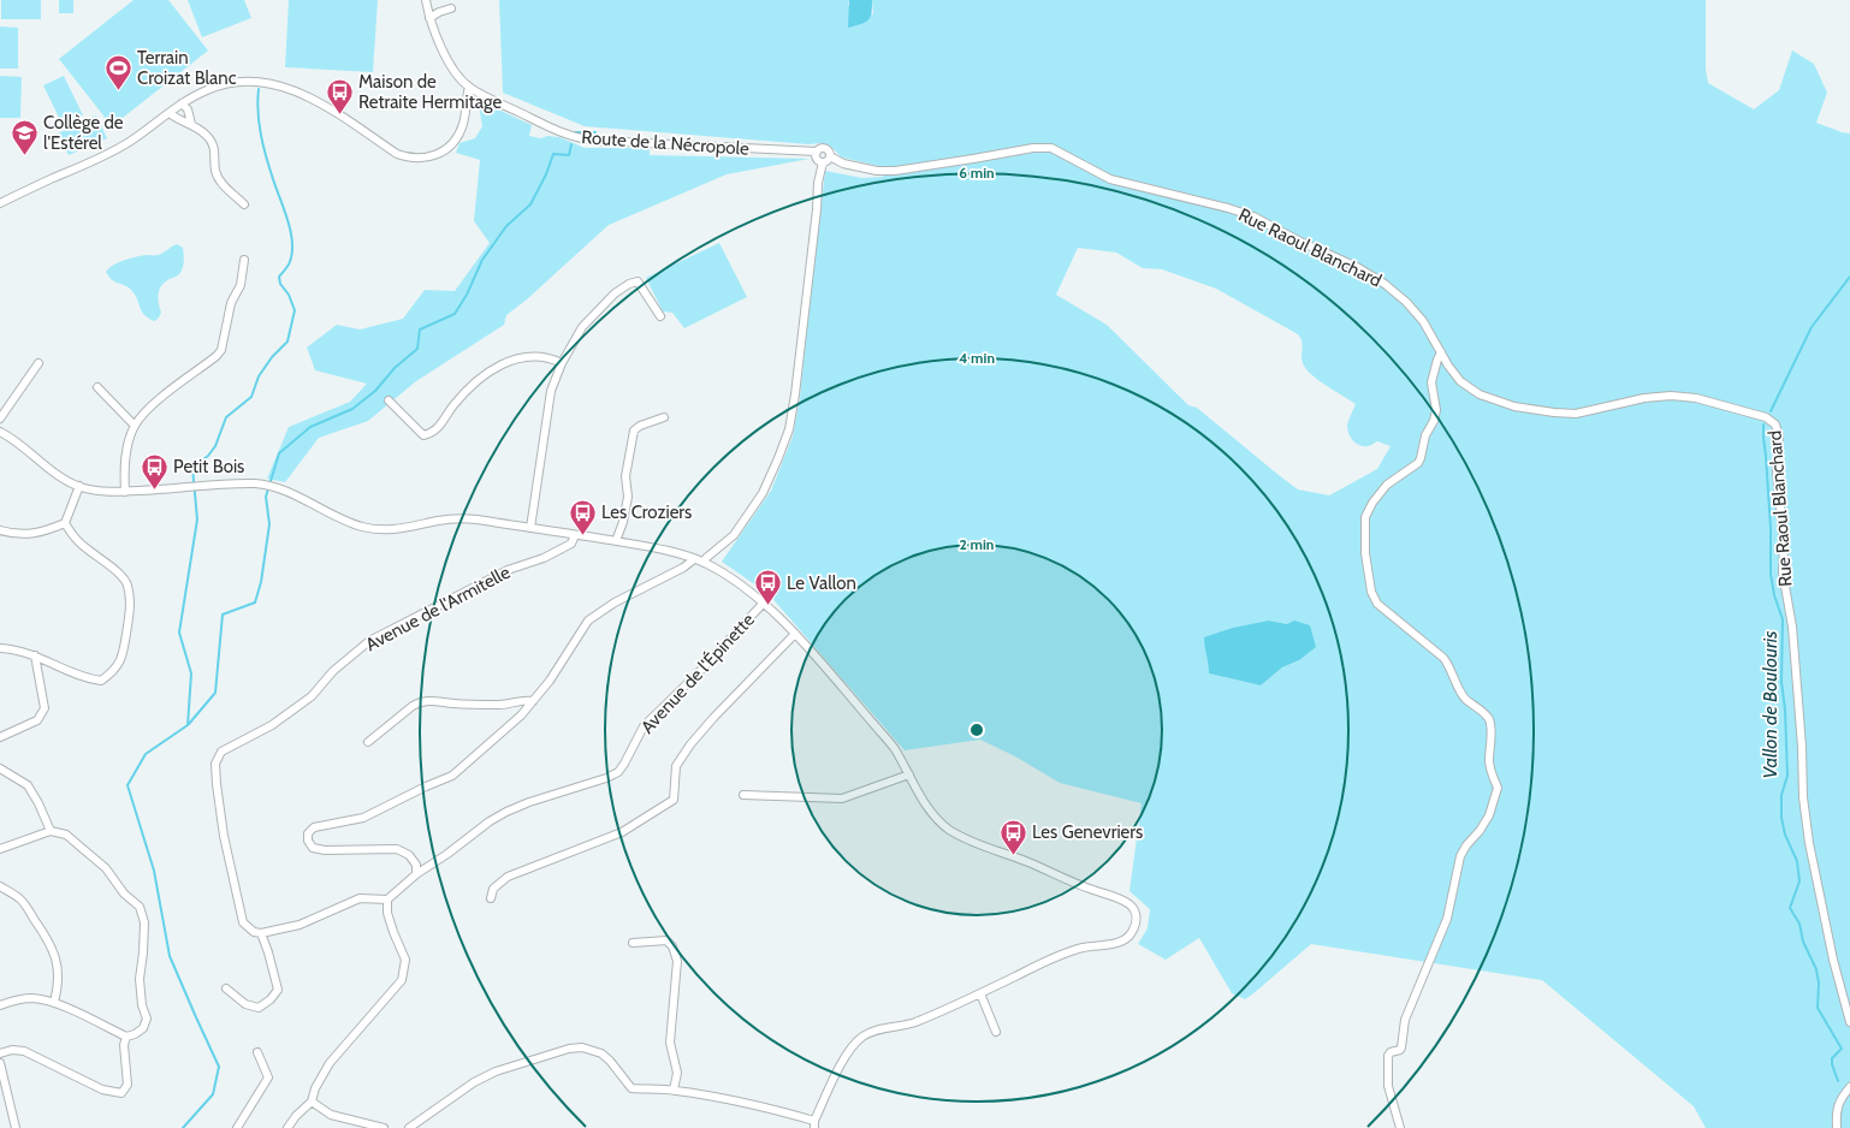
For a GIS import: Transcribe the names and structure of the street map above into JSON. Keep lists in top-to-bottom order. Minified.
{"streets":{"street":["Route de la Nécropole","Rue Raoul Blanchard","Avenue de l'Armitelle","Avenue de l'Épinette"]},"crossings":[["Route de la Nécropole","Rue Raoul Blanchard"]],"water":["Vallon de Boulouris"],"places":{"sports":["Terrain Croizat Blanc"],"bus stop":["Maison de Retraite Hermitage","Petit Bois","Les Croziers","Le Vallon","Les Genevriers"],"school or university":["Collège de l'Estérel"]},"rings":["6 min","4 min","2 min"]}
